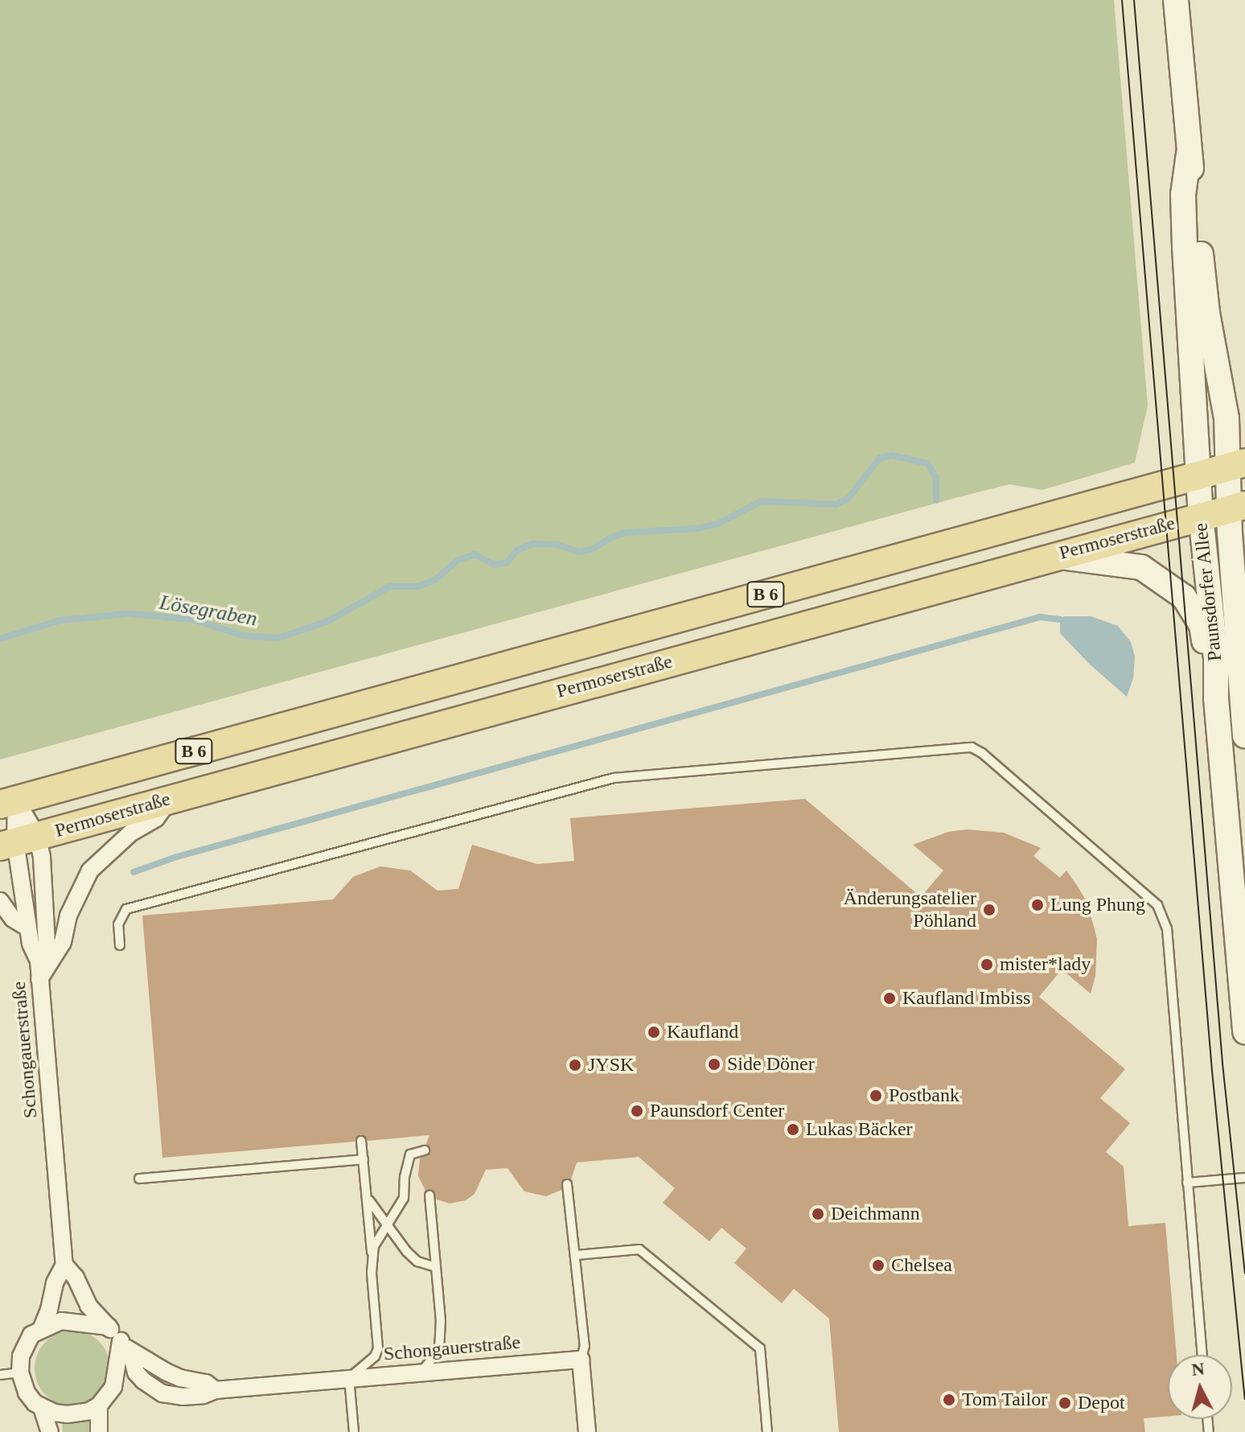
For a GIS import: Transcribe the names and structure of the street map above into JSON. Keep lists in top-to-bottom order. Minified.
{"streets":{"main road":["Permoserstraße","Paunsdorfer Allee","B 6"],"street":["Schongauerstraße"]},"crossings":[["Permoserstraße","Paunsdorfer Allee"],["Permoserstraße","B 6"],["Permoserstraße","Schongauerstraße"],["Paunsdorfer Allee","B 6"]],"water":["Lösegraben"],"places":["Lung Phung","Änderungsatelier Pöhland","mister*lady","Kaufland Imbiss","Kaufland","Side Döner","JYSK","Postbank","Paunsdorf Center","Lukas Bäcker","Deichmann","Chelsea","Tom Tailor","Depot"],"north":"top"}
